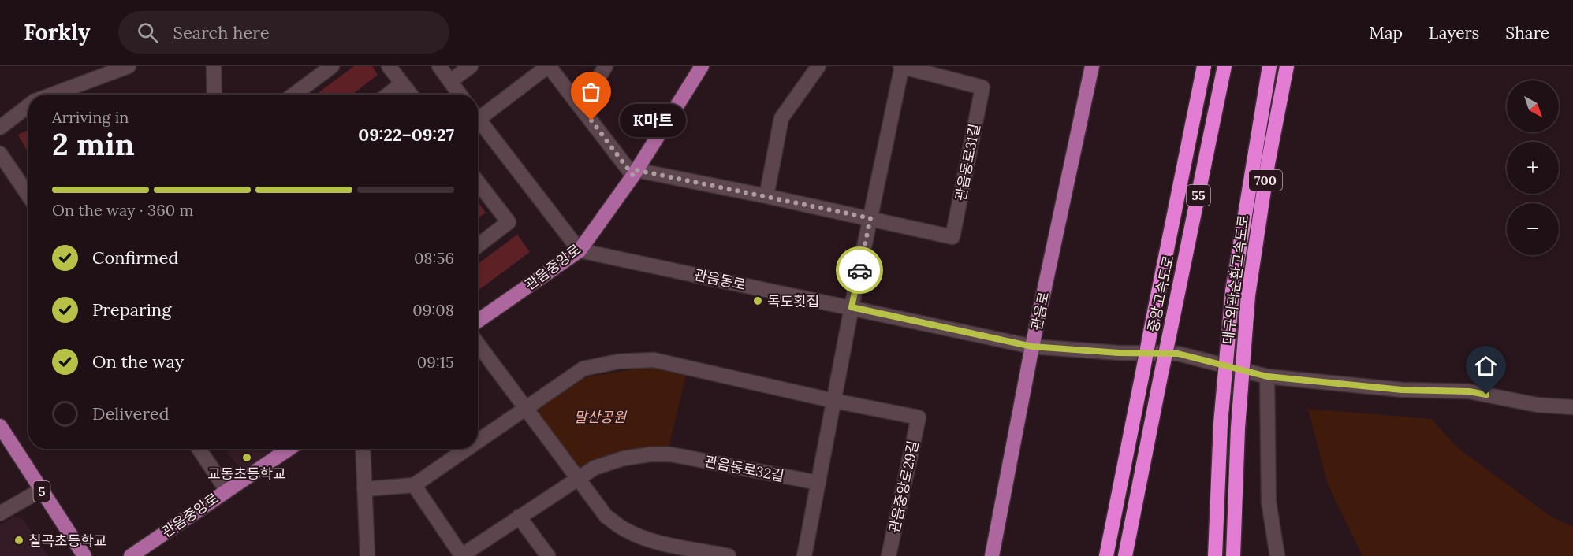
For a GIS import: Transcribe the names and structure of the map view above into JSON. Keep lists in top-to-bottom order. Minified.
{"streets":{"highway":["700","55","대구외곽순환고속도로","중앙고속도로"],"main road":["관음중앙로","관음로","5"],"street":["관음동로31길","관음동로","관음동로32길","관음중앙로29길"]},"crossings":[["관음동로31길","관음동로"],["관음중앙로","관음동로"],["관음동로","관음로"]],"parks":["말산공원"],"places":["K마트","독도횟집","교동초등학교","칠곡초등학교"],"north":"bottom right","page":{"header":"Forkly","search":"Search here","nav":["Map","Layers","Share"],"map_buttons":["+","−"],"heading":["2 min","Arriving in","09:22–09:27"],"bubble":"K마트","bar":"On the way · 360 m","list":[["Confirmed","08:56"],["Preparing","09:08"],["On the way","09:15"],"Delivered"]}}
